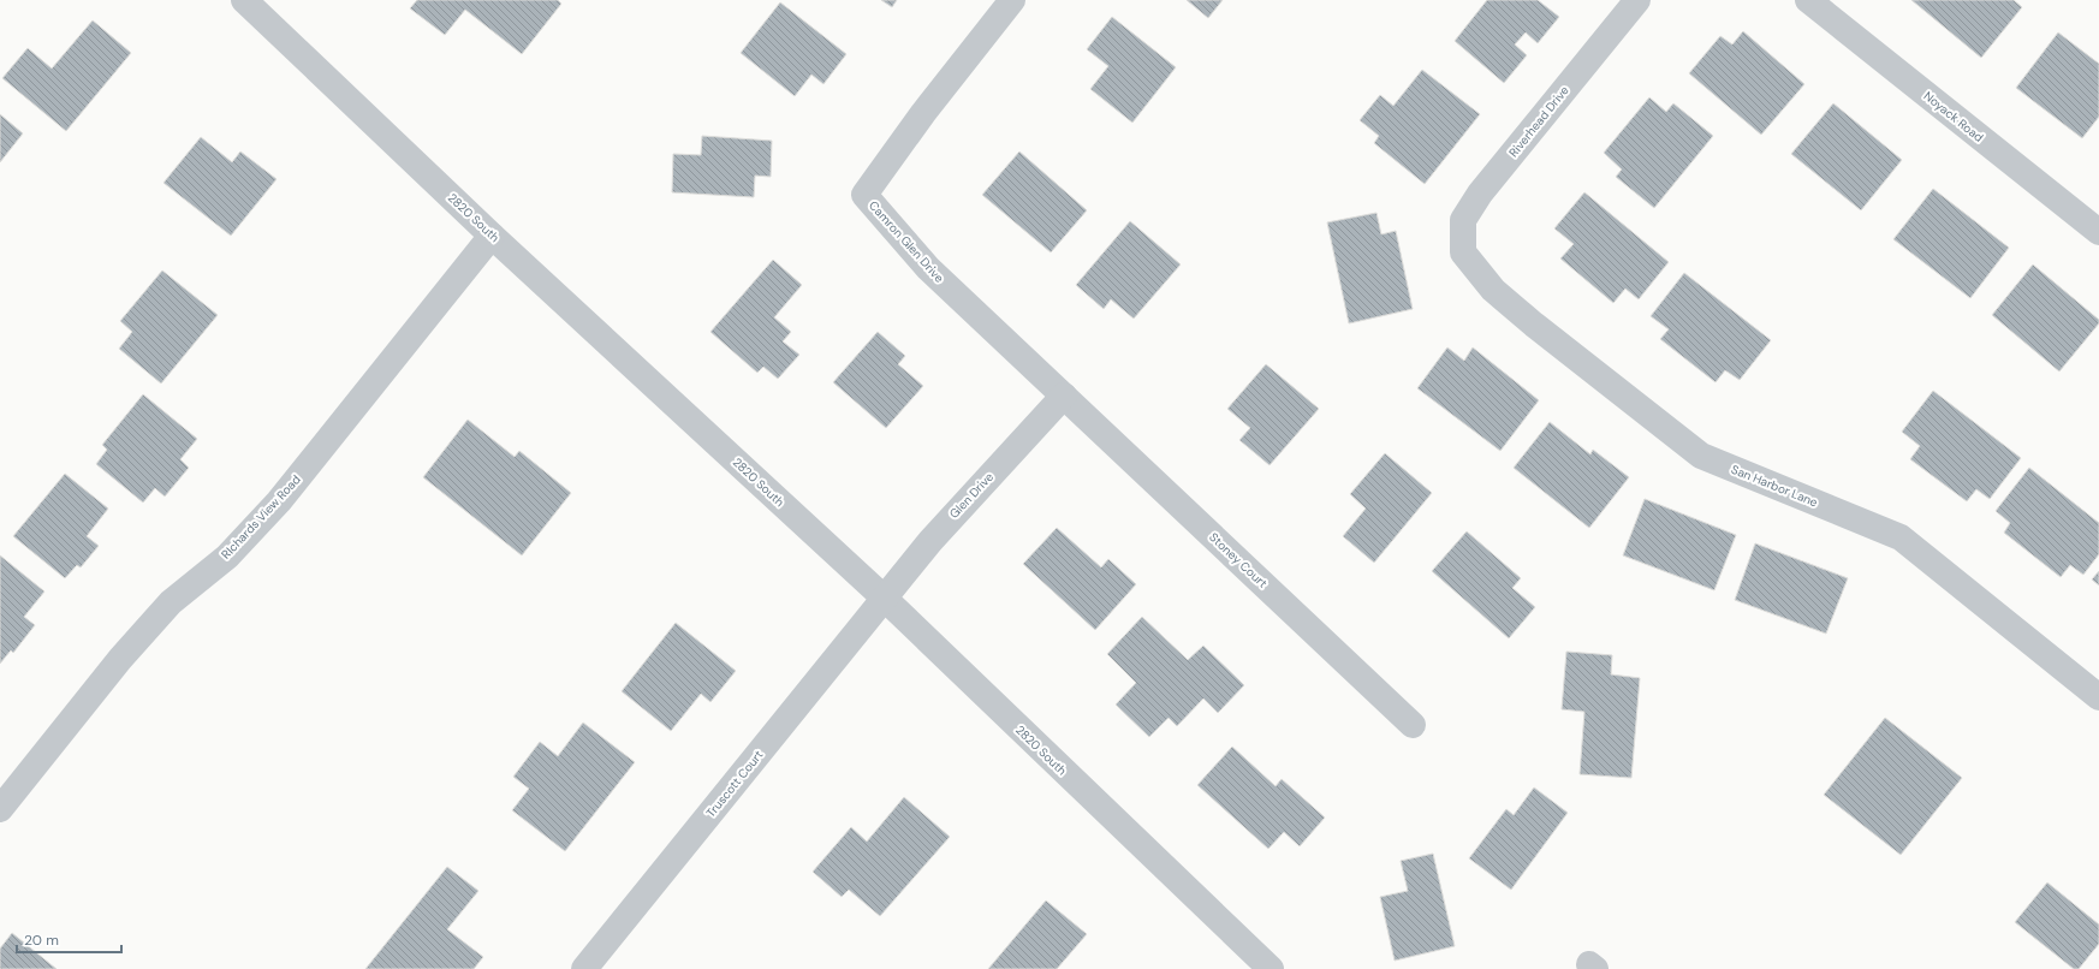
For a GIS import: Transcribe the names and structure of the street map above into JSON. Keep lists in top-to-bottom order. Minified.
{"streets":{"street":["Noyack Road","Riverhead Drive","2820 South","Camron Glen Drive","San Harbor Lane","Glen Drive","RIchards View Road","Stoney Court","Truscott Court"]},"crossings":[["Riverhead Drive","San Harbor Lane"],["2820 South","Glen Drive"],["2820 South","RIchards View Road"],["2820 South","Truscott Court"],["Camron Glen Drive","Glen Drive"],["Camron Glen Drive","Stoney Court"],["Glen Drive","Stoney Court"],["Glen Drive","Truscott Court"]],"scale_bar":"20 m"}
